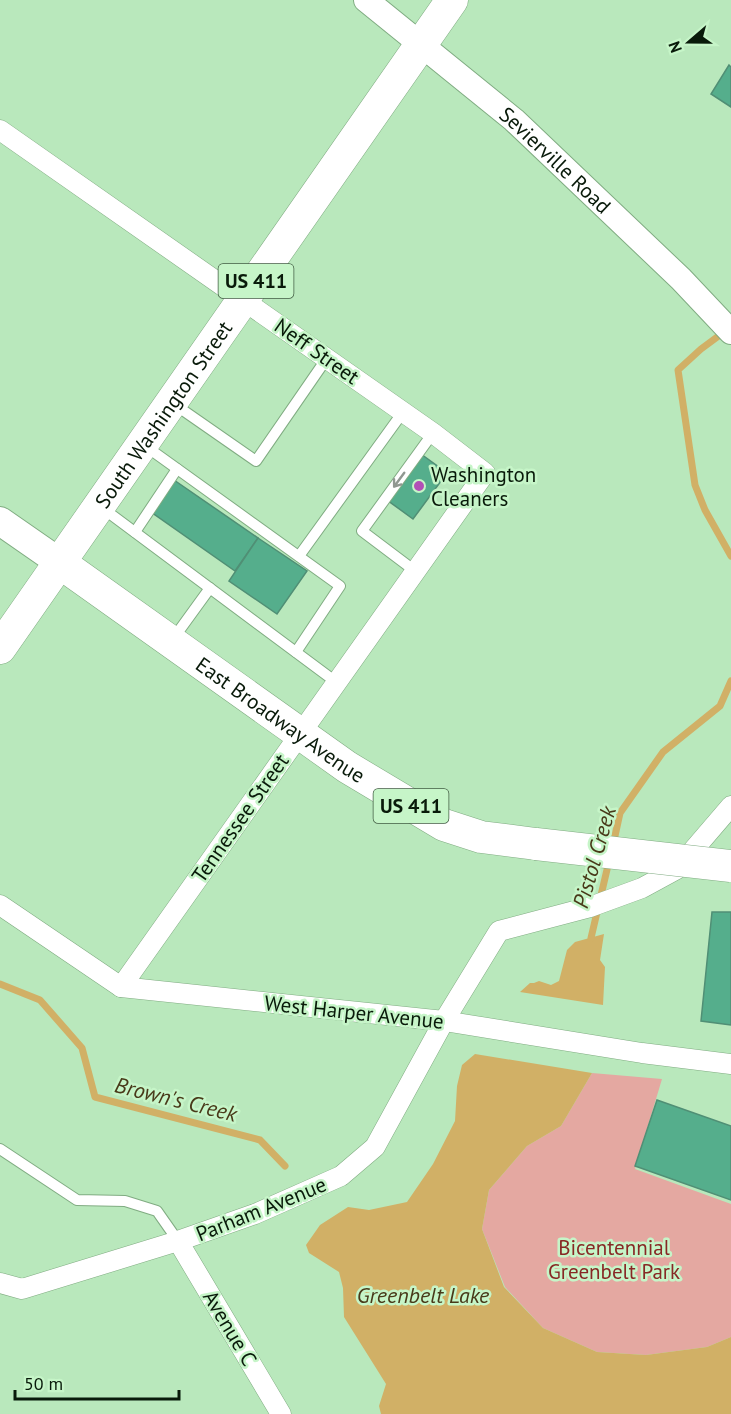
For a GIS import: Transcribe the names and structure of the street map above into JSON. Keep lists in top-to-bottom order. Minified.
{"streets":{"main road":["US 411","South Washington Street","East Broadway Avenue"],"street":["Sevierville Road","Neff Street","Tennessee Street","West Harper Avenue","Parham Avenue","Avenue C"]},"crossings":[["Sevierville Road","South Washington Street"],["Neff Street","South Washington Street"],["Neff Street","Tennessee Street"],["South Washington Street","East Broadway Avenue"],["East Broadway Avenue","Tennessee Street"],["Tennessee Street","West Harper Avenue"],["West Harper Avenue","Parham Avenue"],["Parham Avenue","Avenue C"]],"water":["Pistol Creek","Brown's Creek","Greenbelt Lake"],"parks":["Bicentennial Greenbelt Park"],"places":["Washington Cleaners"],"scale_bar":"50 m","north":"left"}
